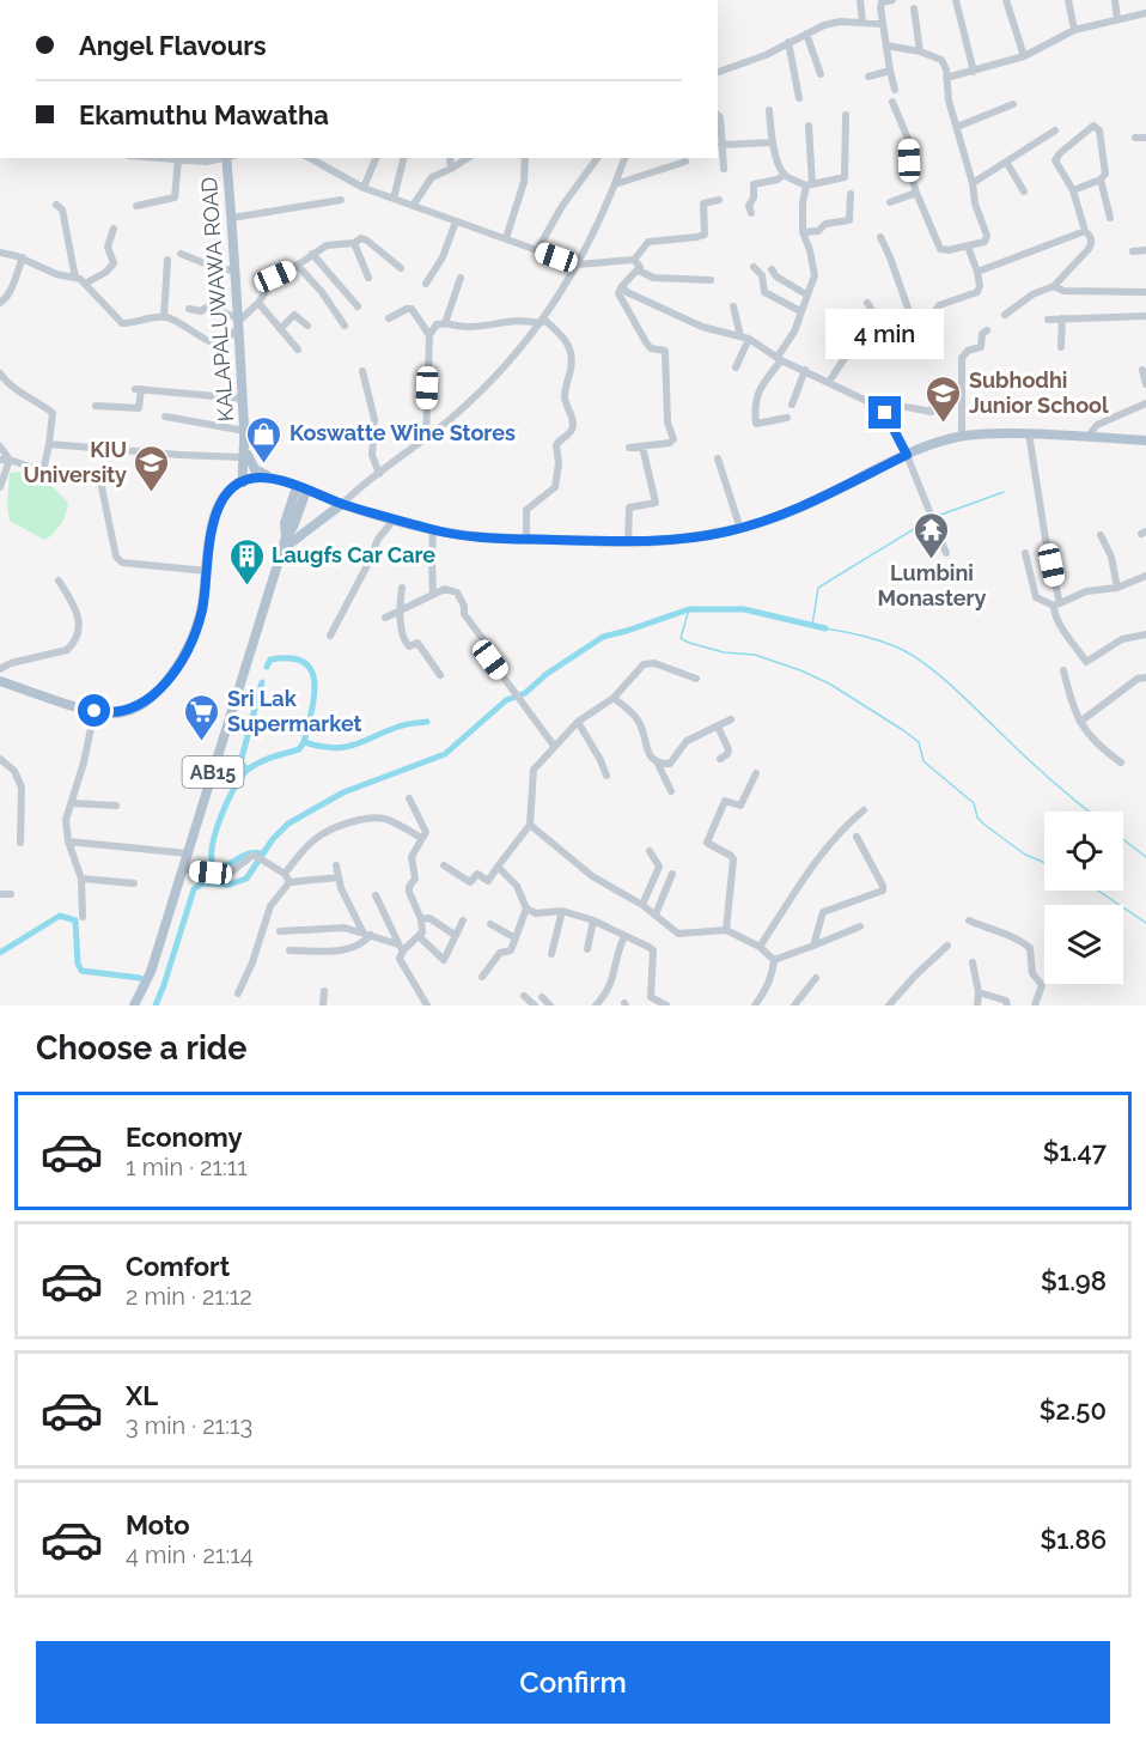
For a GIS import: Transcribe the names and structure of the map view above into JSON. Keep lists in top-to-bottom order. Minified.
{"streets":{"main road":["KALAPALUWAWA ROAD","AB15"]},"places":{"school or university":["Subhodhi Junior School","KIU University"],"shop":["Koswatte Wine Stores"],"temple":["Lumbini Monastery"],"building":["Laugfs Car Care"],"supermarket":["Sri Lak Supermarket"]},"page":{"banner":["Angel Flavours","Ekamuthu Mawatha"],"bubble":"4 min","heading":"Choose a ride","list":[{"name":"Economy","note":"1 min · 21:11","value":"$1.47"},{"name":"Comfort","note":"2 min · 21:12","value":"$1.98"},{"name":"XL","note":"3 min · 21:13","value":"$2.50"},{"name":"Moto","note":"4 min · 21:14","value":"$1.86"}],"buttons":"Confirm"}}
